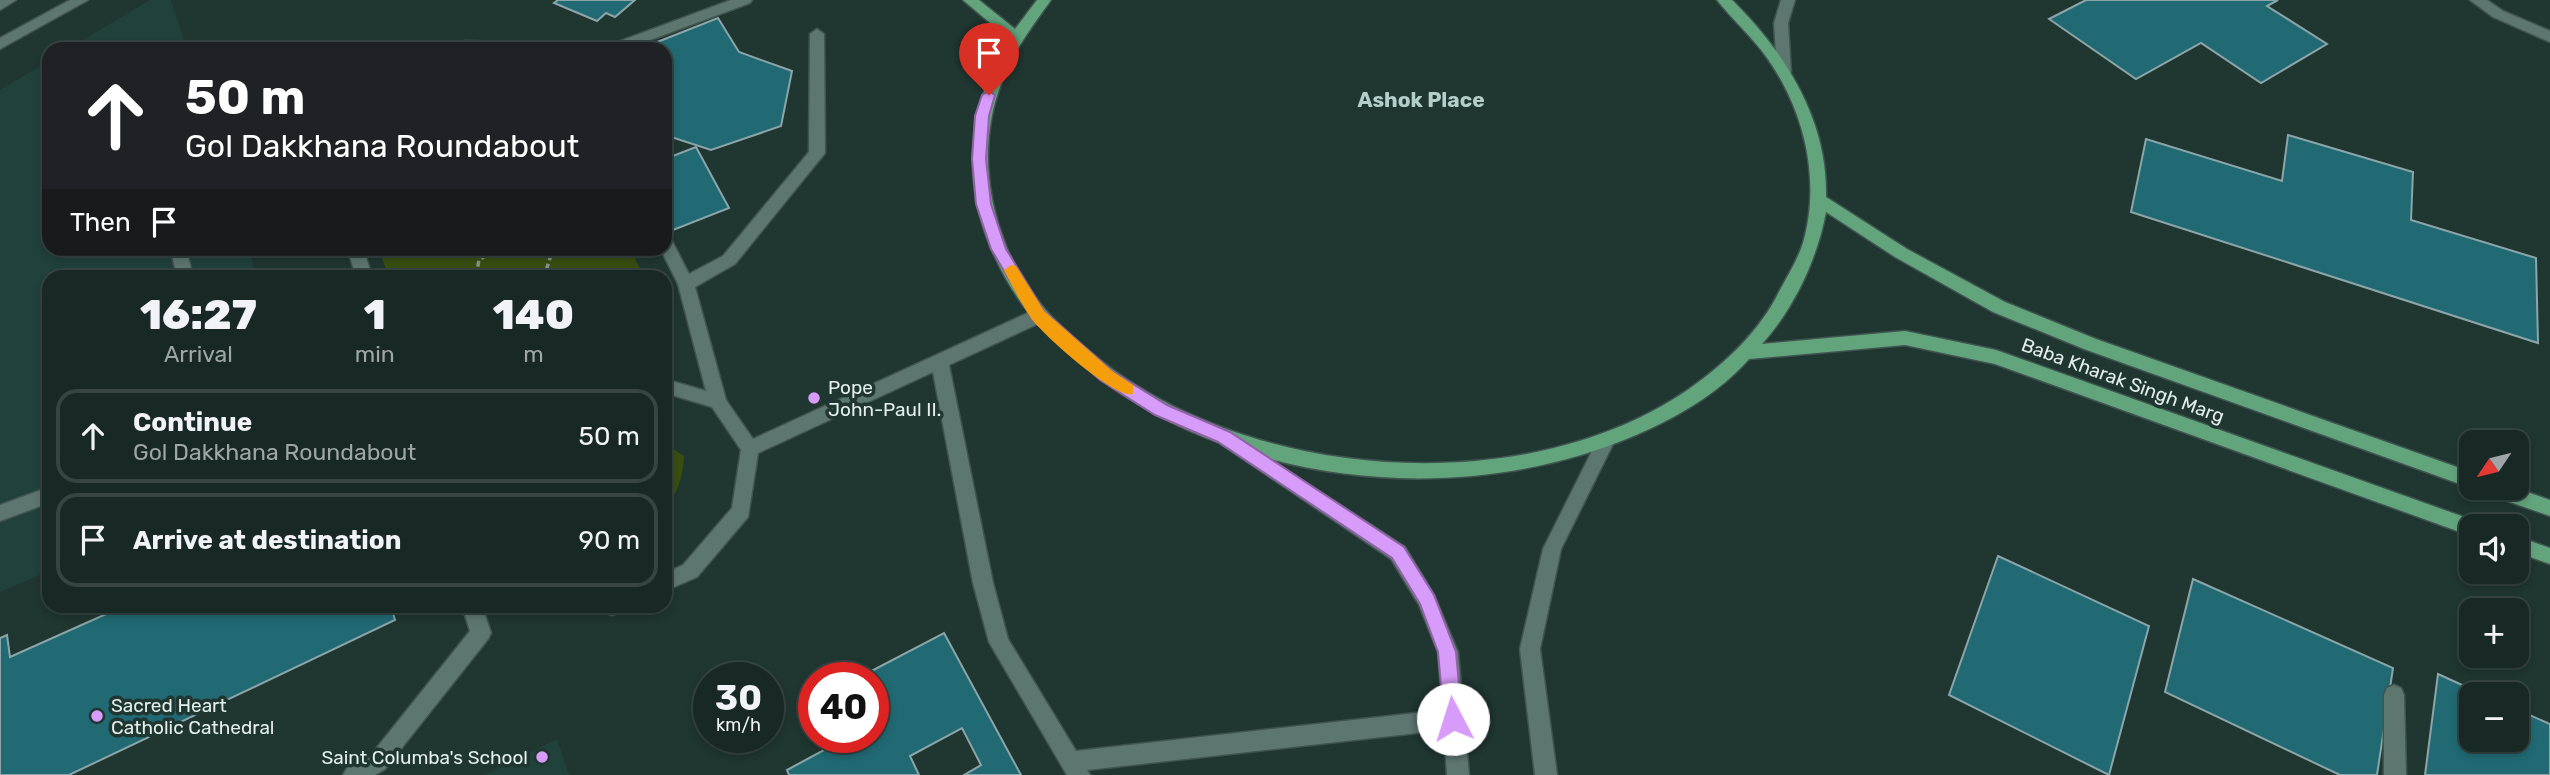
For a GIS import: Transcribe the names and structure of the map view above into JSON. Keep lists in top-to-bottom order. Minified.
{"streets":{"main road":["Baba Kharak Singh Marg"]},"districts":["Ashok Place"],"places":["Pope John-Paul II.","Sacred Heart Catholic Cathedral","Saint Columba's School"],"north":"bottom left","page":{"turn":["50 m","Gol Dakkhana Roundabout"],"then":"Then","eta":["16:27","Arrival","1","min","140","m"],"list":[{"name":"Continue","note":"Gol Dakkhana Roundabout","value":"50 m"},{"name":"Arrive at destination","value":"90 m"}],"map_buttons":["+","−"],"speed":"30 km/h","limit":"40"}}
